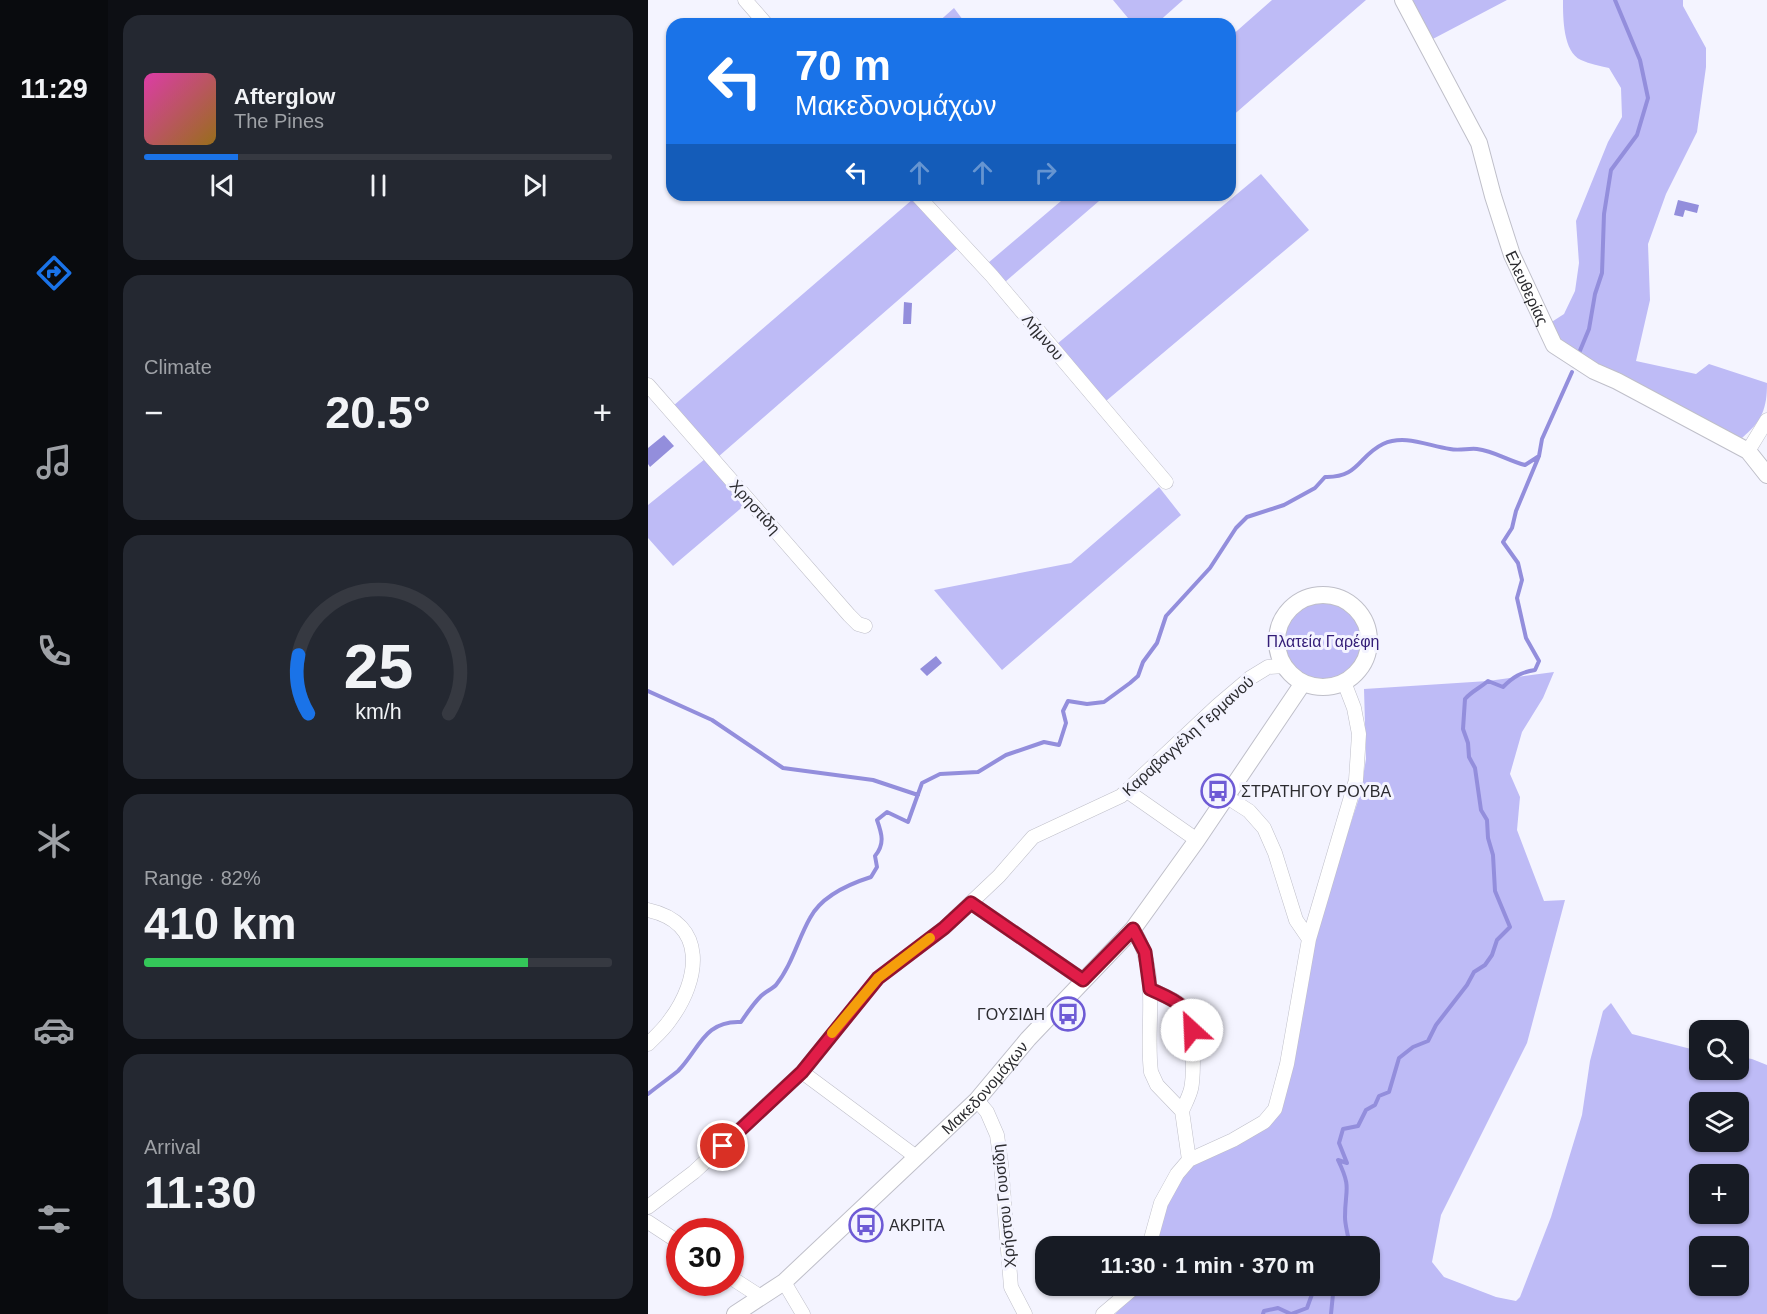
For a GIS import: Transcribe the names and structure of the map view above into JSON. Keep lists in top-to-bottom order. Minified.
{"streets":{"street":["Ελευθερίας","Λήμνου","Χρηστίδη","Καραβαγγέλη Γερμανού","Μακεδονομάχων","Χρήστου Γουσίδη"]},"crossings":[["Καραβαγγέλη Γερμανού","Μακεδονομάχων"],["Μακεδονομάχων","Χρήστου Γουσίδη"]],"parks":["Πλατεία Γαρέφη"],"places":{"bus stop":["ΣΤΡΑΤΗΓΟΥ ΡΟΥΒΑ","ΓΟΥΣΙΔΗ","ΑΚΡΙΤΑ"]},"page":{"tabs":"11:29","turn":["70 m","Μακεδονομάχων"],"song":["Afterglow","The Pines"],"tile":["Climate",["Range · 82%","410 km"],["Arrival","11:30"]],"heat":["−","20.5°","+"],"map_buttons":["+","−"],"limit":"30","trip":"11:30 · 1 min · 370 m","gauge":["25","km/h"]}}
